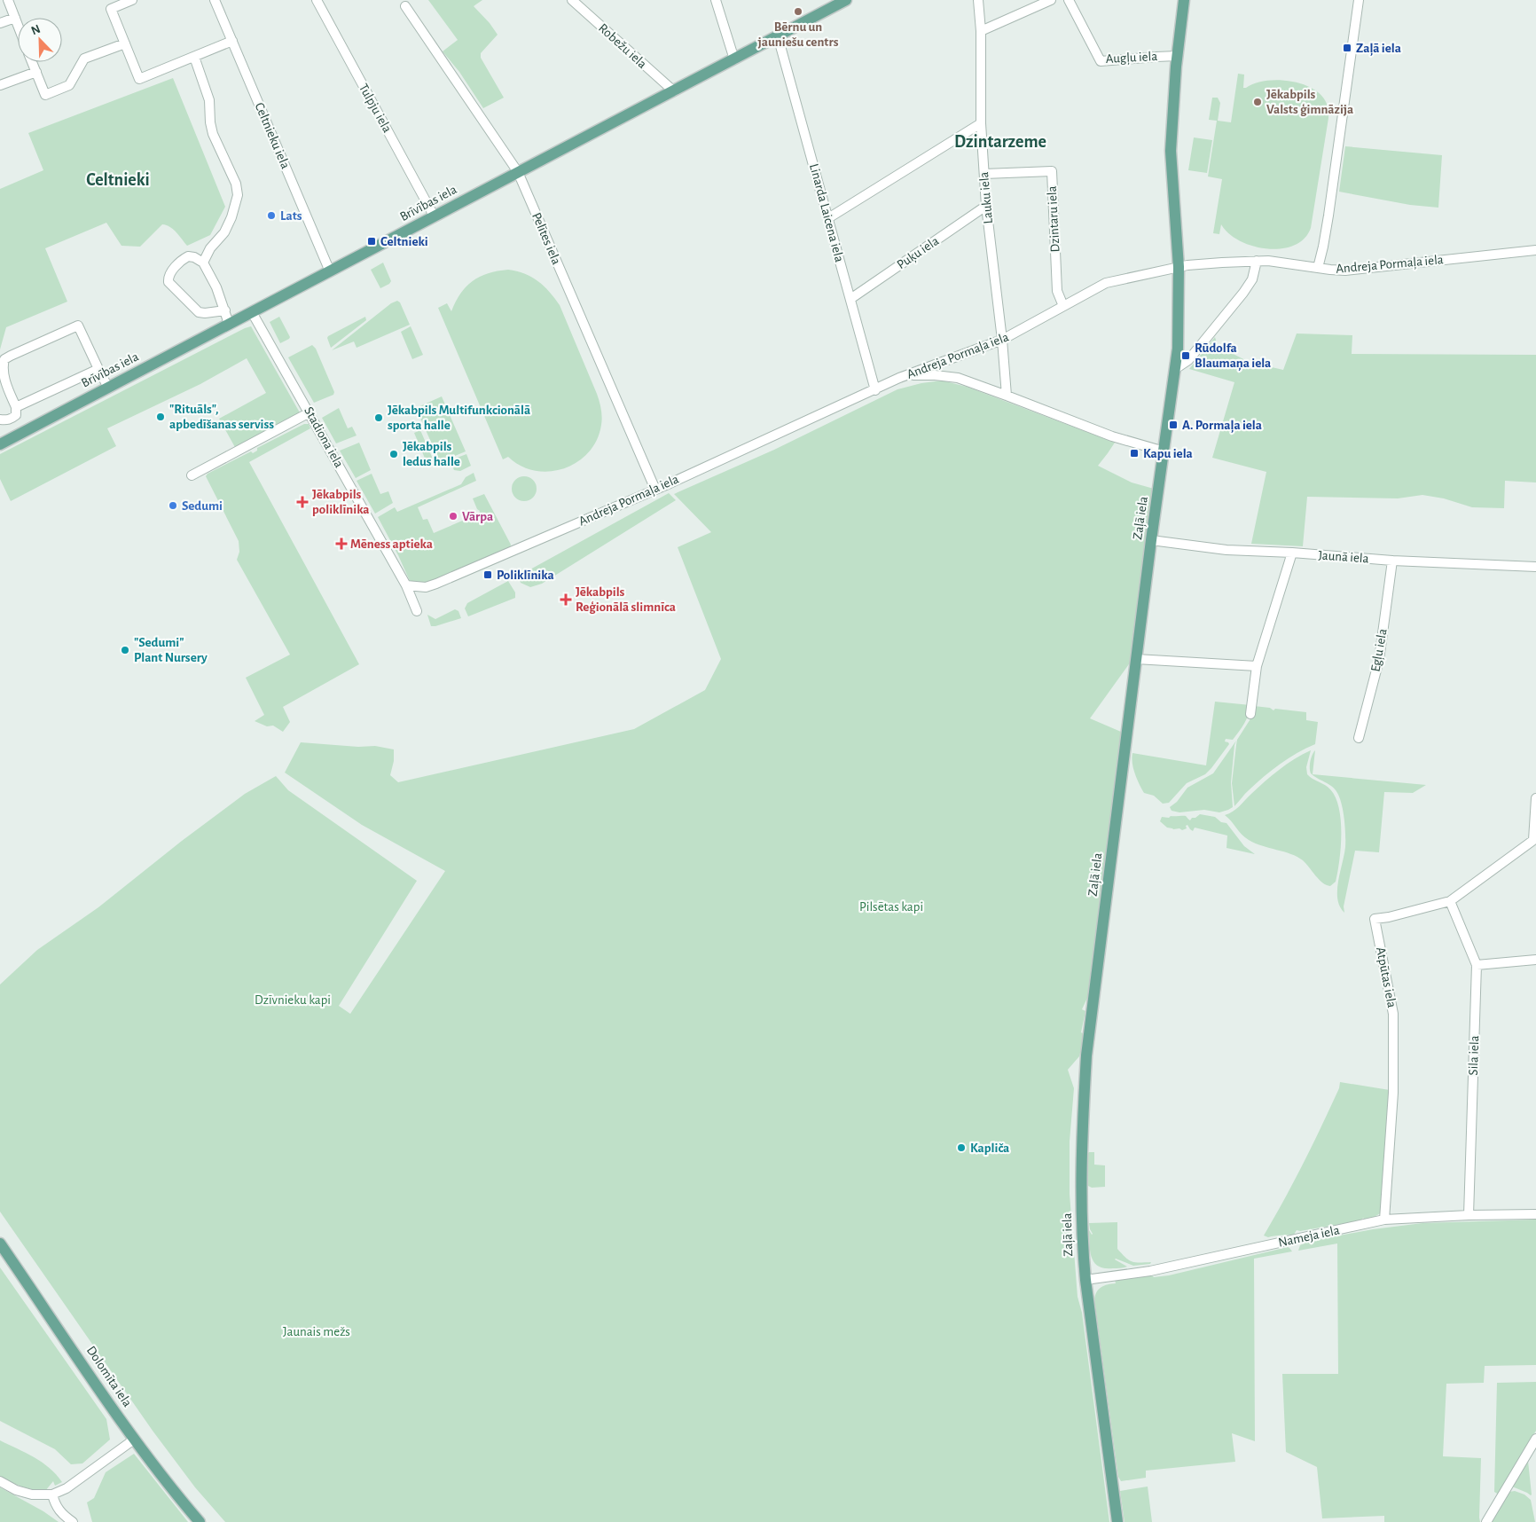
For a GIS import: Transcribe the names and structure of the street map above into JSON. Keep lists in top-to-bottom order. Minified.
{"streets":{"main road":["Brīvības iela","Zaļā iela","Dolomīta iela"],"street":["Robežu iela","Augļu iela","Tulpju iela","Celtnieku iela","Lauku iela","Linarda Laicena iela","Dzintaru iela","Pelītes iela","Puķu iela","Andreja Pormaļa iela","Stadiona iela","Jaunā iela","Egļu iela","Atpūtas iela","Sila iela","Nameja iela"]},"crossings":[["Robežu iela","Brīvības iela"],["Tulpju iela","Brīvības iela"],["Celtnieku iela","Brīvības iela"],["Lauku iela","Dzintaru iela"],["Lauku iela","Puķu iela"],["Lauku iela","Andreja Pormaļa iela"],["Brīvības iela","Linarda Laicena iela"],["Brīvības iela","Pelītes iela"],["Brīvības iela","Stadiona iela"],["Linarda Laicena iela","Puķu iela"],["Linarda Laicena iela","Andreja Pormaļa iela"],["Dzintaru iela","Andreja Pormaļa iela"],["Pelītes iela","Andreja Pormaļa iela"],["Andreja Pormaļa iela","Stadiona iela"],["Zaļā iela","Jaunā iela"],["Zaļā iela","Nameja iela"],["Jaunā iela","Egļu iela"],["Atpūtas iela","Sila iela"],["Atpūtas iela","Nameja iela"],["Sila iela","Nameja iela"]],"districts":["Dzintarzeme","Celtnieki"],"parks":["Pilsētas kapi","Dzīvnieku kapi","Jaunais mežs"],"places":{"other":["Bērnu un jauniešu centrs","Jēkabpils Valsts ģimnāzija","Lats","\"Rituāls\", apbedīšanas serviss","Jēkabpils Multifunkcionālā sporta halle","Jēkabpils ledus halle","Sedumi","Vārpa","\"Sedumi\" Plant Nursery","Kapliča"],"transit":["Zaļā iela","Celtnieki","Rūdolfa Blaumaņa iela","A. Pormaļa iela","Kapu iela","Poliklīnika"],"health":["Jēkabpils poliklīnika","Mēness aptieka","Jēkabpils Reģionālā slimnīca"]},"north":"top left"}
